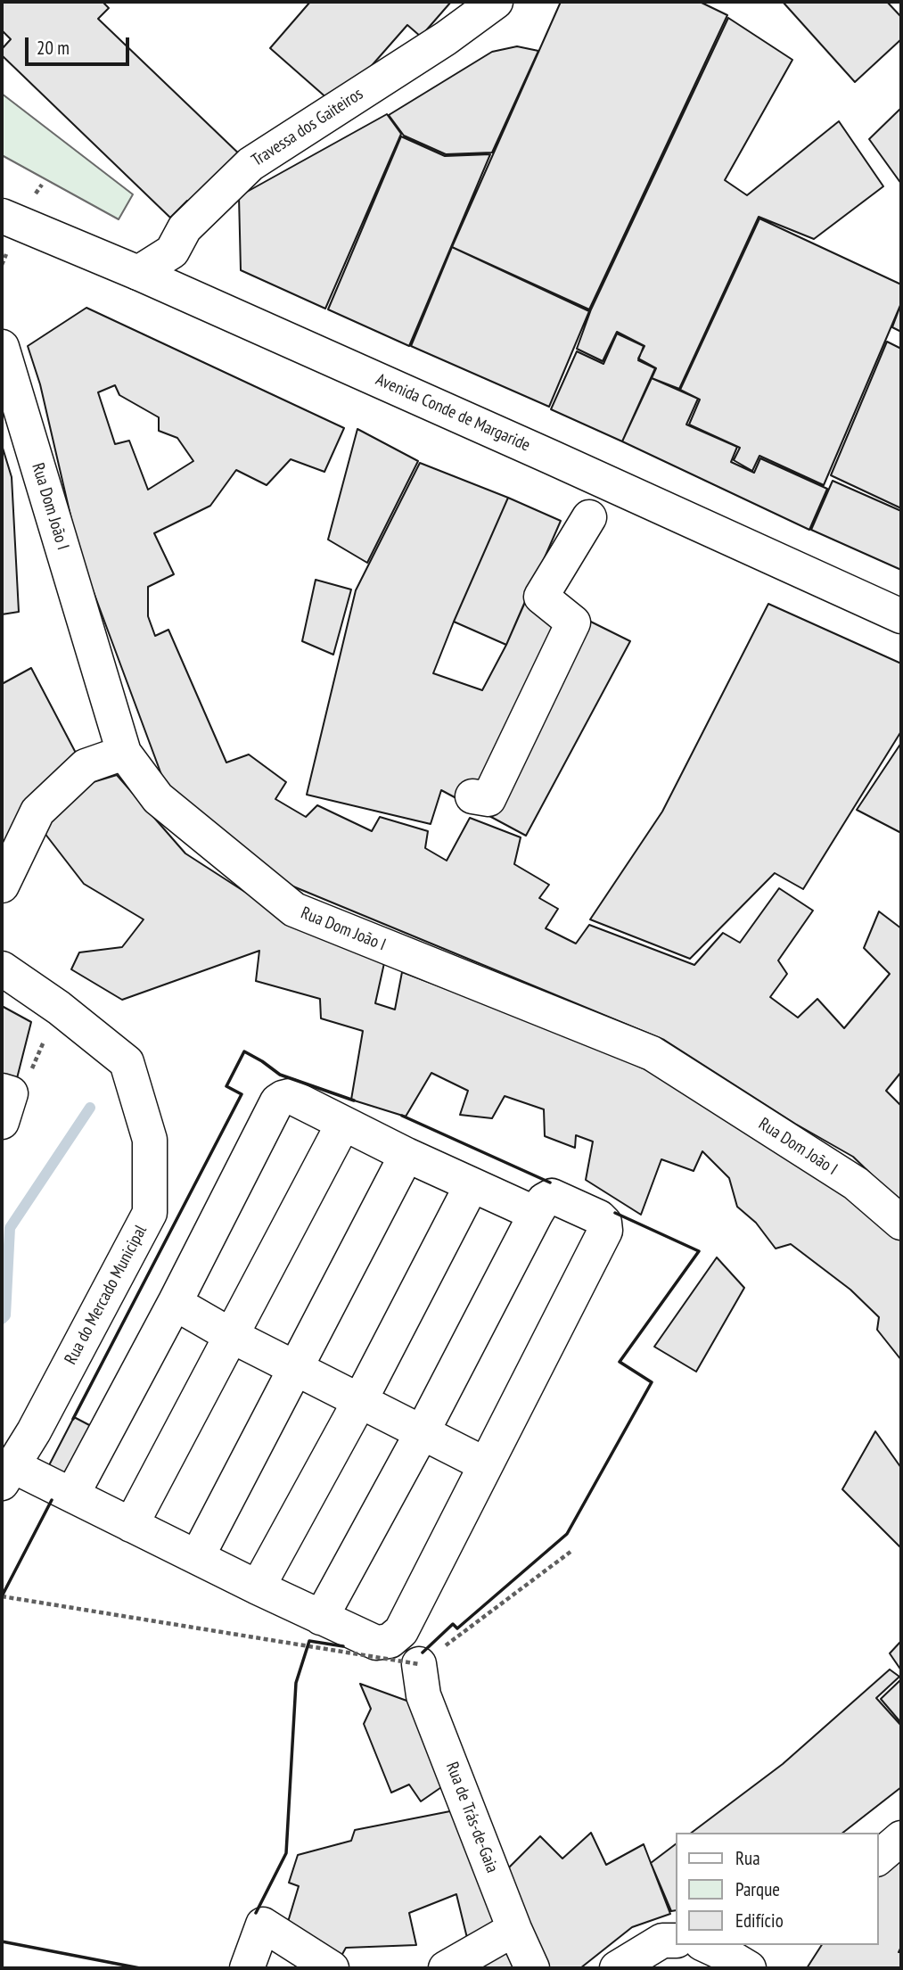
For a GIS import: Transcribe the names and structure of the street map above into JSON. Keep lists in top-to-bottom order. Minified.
{"streets":{"street":["Travessa dos Gaiteiros","Avenida Conde de Margaride","Rua Dom João I","Rua do Mercado Municipal","Rua de Trás-de-Gaia"]},"crossings":[["Travessa dos Gaiteiros","Avenida Conde de Margaride"]],"legend":["Rua","Parque","Edifício"],"scale_bar":"20 m"}
